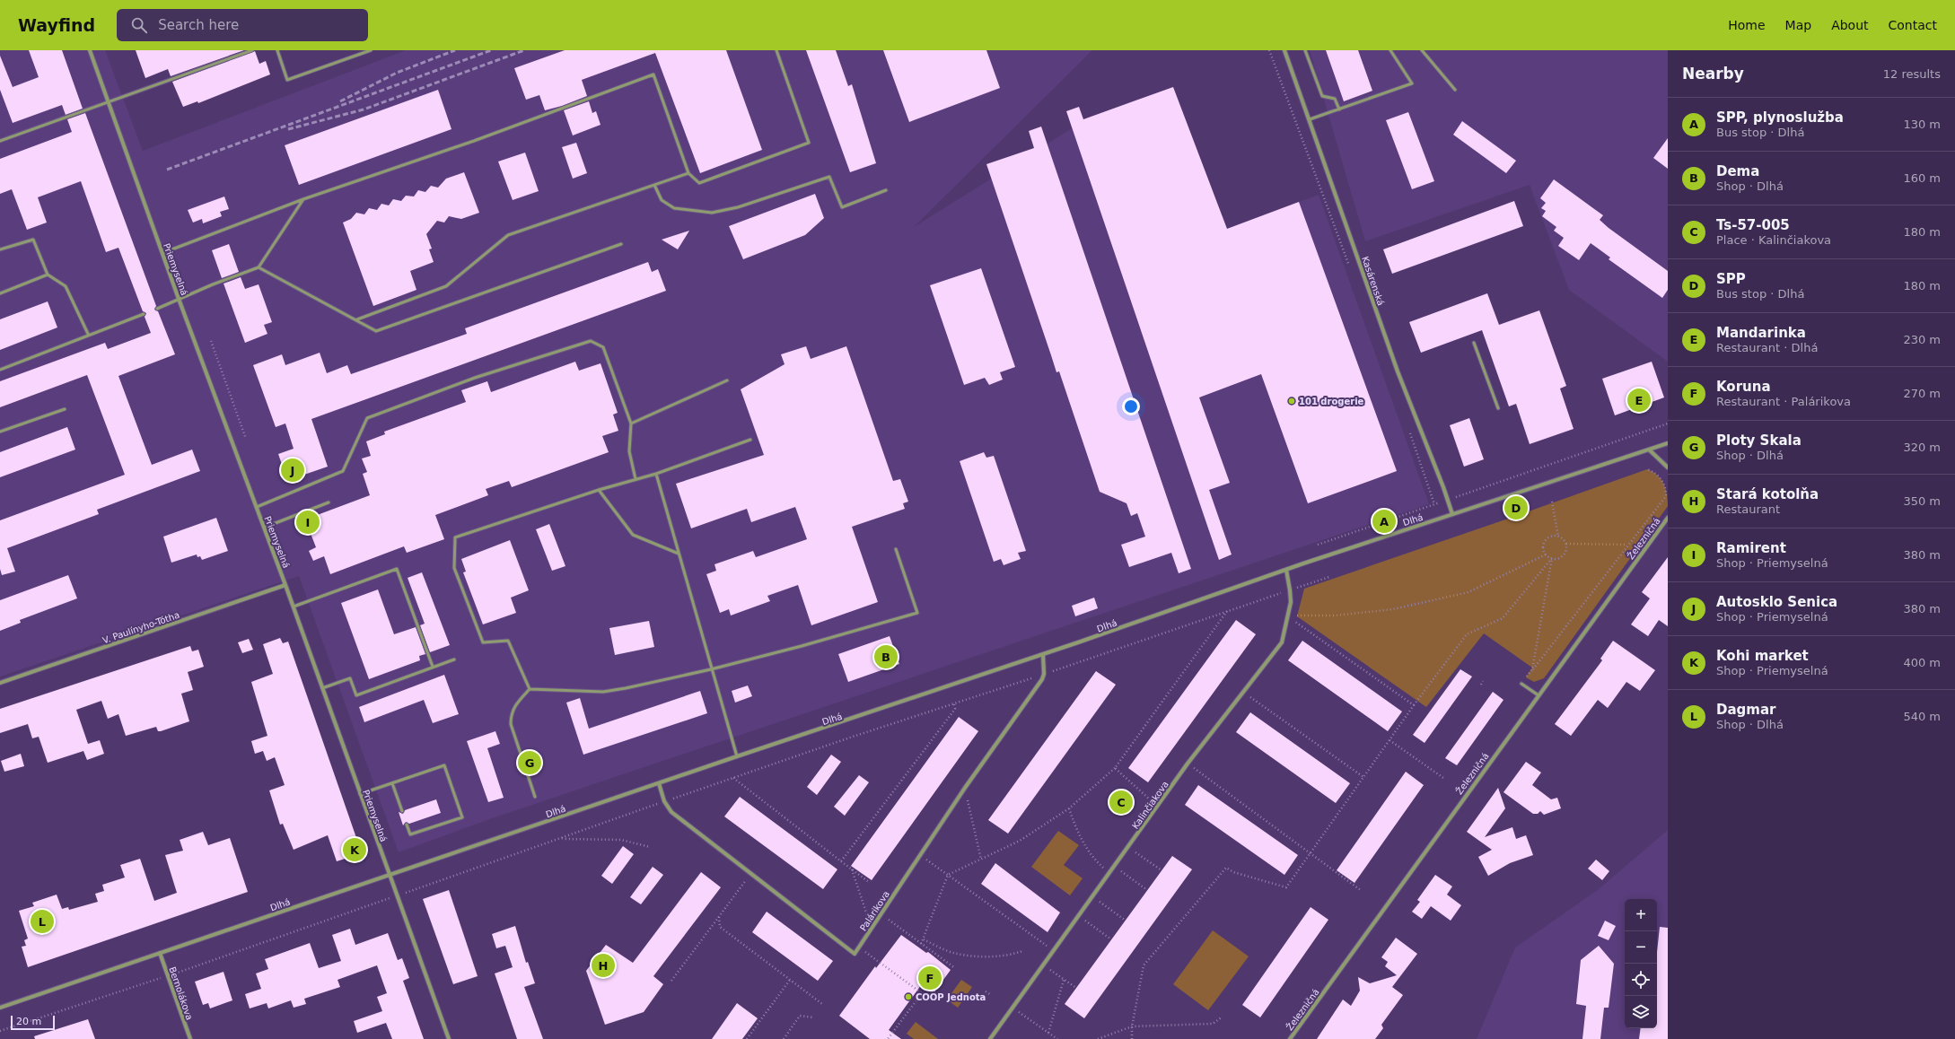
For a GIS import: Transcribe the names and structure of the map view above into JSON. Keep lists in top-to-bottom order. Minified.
{"streets":{"street":["Priemyselná","Kasárenská","Dlhá","Železničná","V. Paulínyho-Tótha","Kalinčiakova","Palárikova","Bernolákova"]},"crossings":[["Priemyselná","Dlhá"],["Priemyselná","V. Paulínyho-Tótha"],["Kasárenská","Dlhá"],["Dlhá","Kalinčiakova"],["Dlhá","Palárikova"],["Dlhá","Bernolákova"]],"places":["101 drogerie","COOP Jednota"],"scale_bar":"20 m","page":{"header":"Wayfind","search":"Search here","nav":["Home","Map","About","Contact"],"heading":["Nearby","12 results"],"list":[{"mark":"A","name":"SPP, plynoslužba","note":"Bus stop · Dlhá","value":"130 m"},{"mark":"B","name":"Dema","note":"Shop · Dlhá","value":"160 m"},{"mark":"C","name":"Ts-57-005","note":"Place · Kalinčiakova","value":"180 m"},{"mark":"D","name":"SPP","note":"Bus stop · Dlhá","value":"180 m"},{"mark":"E","name":"Mandarinka","note":"Restaurant · Dlhá","value":"230 m"},{"mark":"F","name":"Koruna","note":"Restaurant · Palárikova","value":"270 m"},{"mark":"G","name":"Ploty Skala","note":"Shop · Dlhá","value":"320 m"},{"mark":"H","name":"Stará kotolňa","note":"Restaurant","value":"350 m"},{"mark":"I","name":"Ramirent","note":"Shop · Priemyselná","value":"380 m"},{"mark":"J","name":"Autosklo Senica","note":"Shop · Priemyselná","value":"380 m"},{"mark":"K","name":"Kohi market","note":"Shop · Priemyselná","value":"400 m"},{"mark":"L","name":"Dagmar","note":"Shop · Dlhá","value":"540 m"}],"pins":["E","J","D","A","I","B","G","C","K","L","H","F"],"map_buttons":["+","−"],"scale":"20 m"}}
